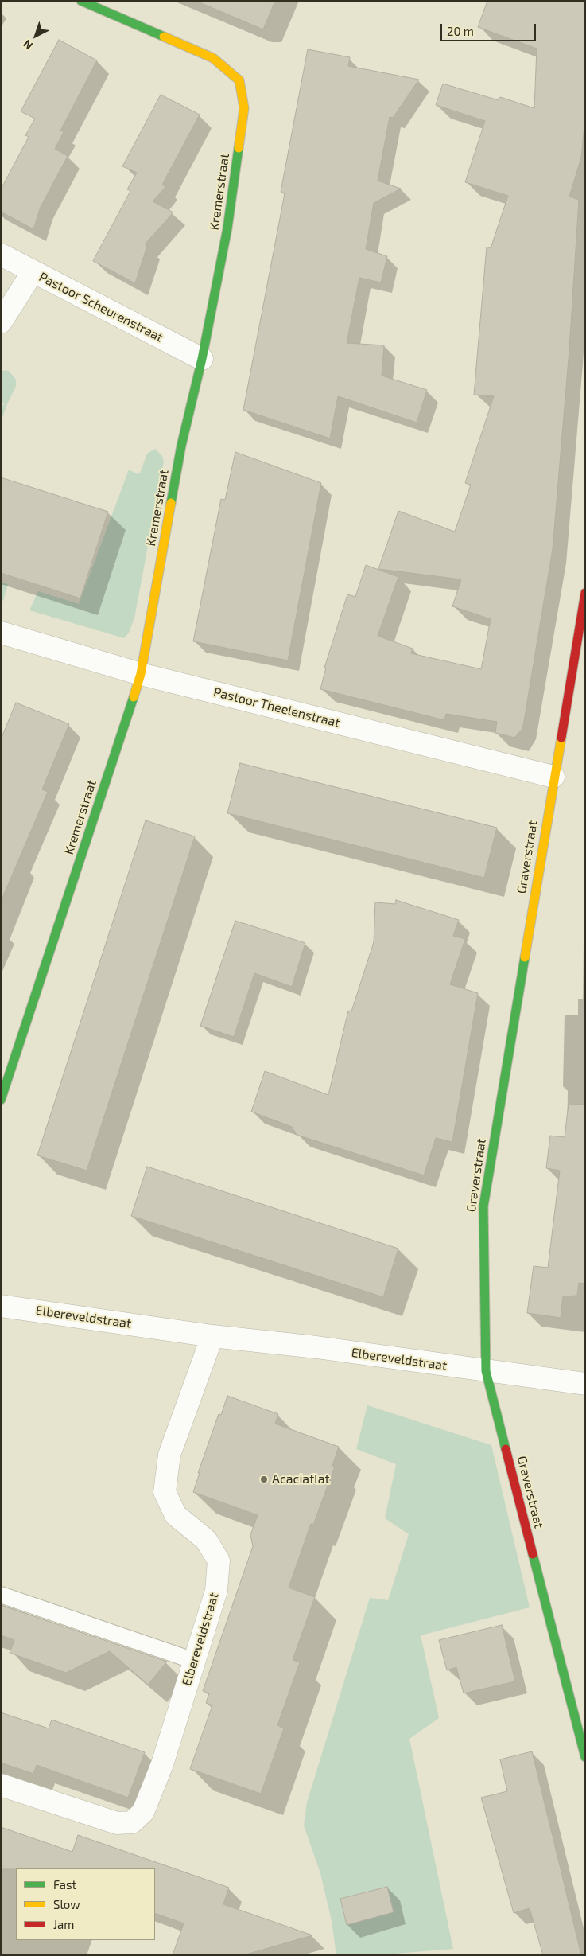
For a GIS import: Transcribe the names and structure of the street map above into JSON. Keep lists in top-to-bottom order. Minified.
{"streets":{"street":["Kremerstraat","Pastoor Scheurenstraat","Pastoor Theelenstraat","Graverstraat","Elbereveldstraat"]},"crossings":[["Kremerstraat","Pastoor Scheurenstraat"],["Kremerstraat","Pastoor Theelenstraat"],["Pastoor Theelenstraat","Graverstraat"],["Graverstraat","Elbereveldstraat"]],"places":["Acaciaflat"],"legend":["Fast","Slow","Jam"],"scale_bar":"20 m","north":"bottom left"}
